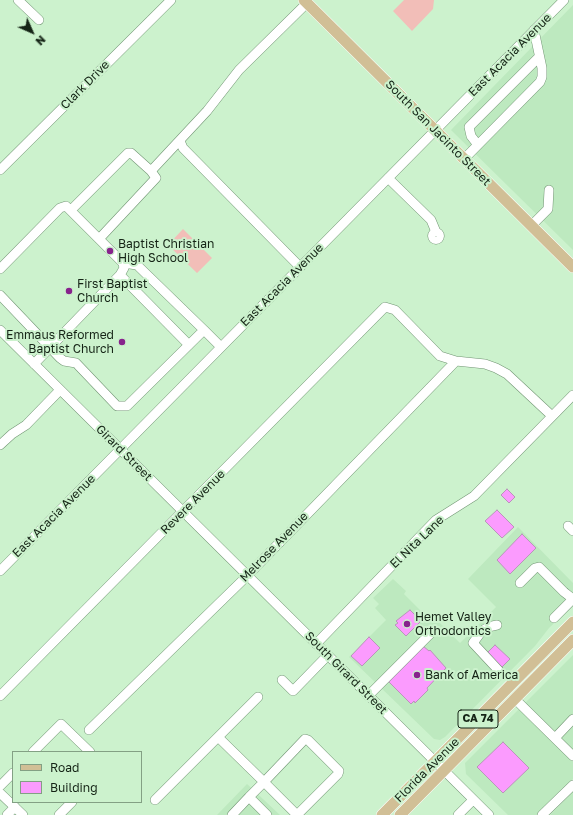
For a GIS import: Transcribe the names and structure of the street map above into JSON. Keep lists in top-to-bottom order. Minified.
{"streets":{"main road":["South San Jacinto Street","CA 74","Florida Avenue"],"street":["East Acacia Avenue","Clark Drive","Girard Street","Revere Avenue","El Nita Lane","Melrose Avenue","South Girard Street"]},"crossings":[["East Acacia Avenue","South San Jacinto Street"],["East Acacia Avenue","Girard Street"],["Girard Street","Revere Avenue"],["Girard Street","Melrose Avenue"],["Girard Street","South Girard Street"],["Revere Avenue","Melrose Avenue"],["El Nita Lane","South Girard Street"],["Melrose Avenue","South Girard Street"],["South Girard Street","Florida Avenue"]],"places":["Baptist Christian High School","First Baptist Church","Emmaus Reformed Baptist Church","Hemet Valley Orthodontics","Bank of America"],"legend":["Road","Building"],"north":"bottom right"}
